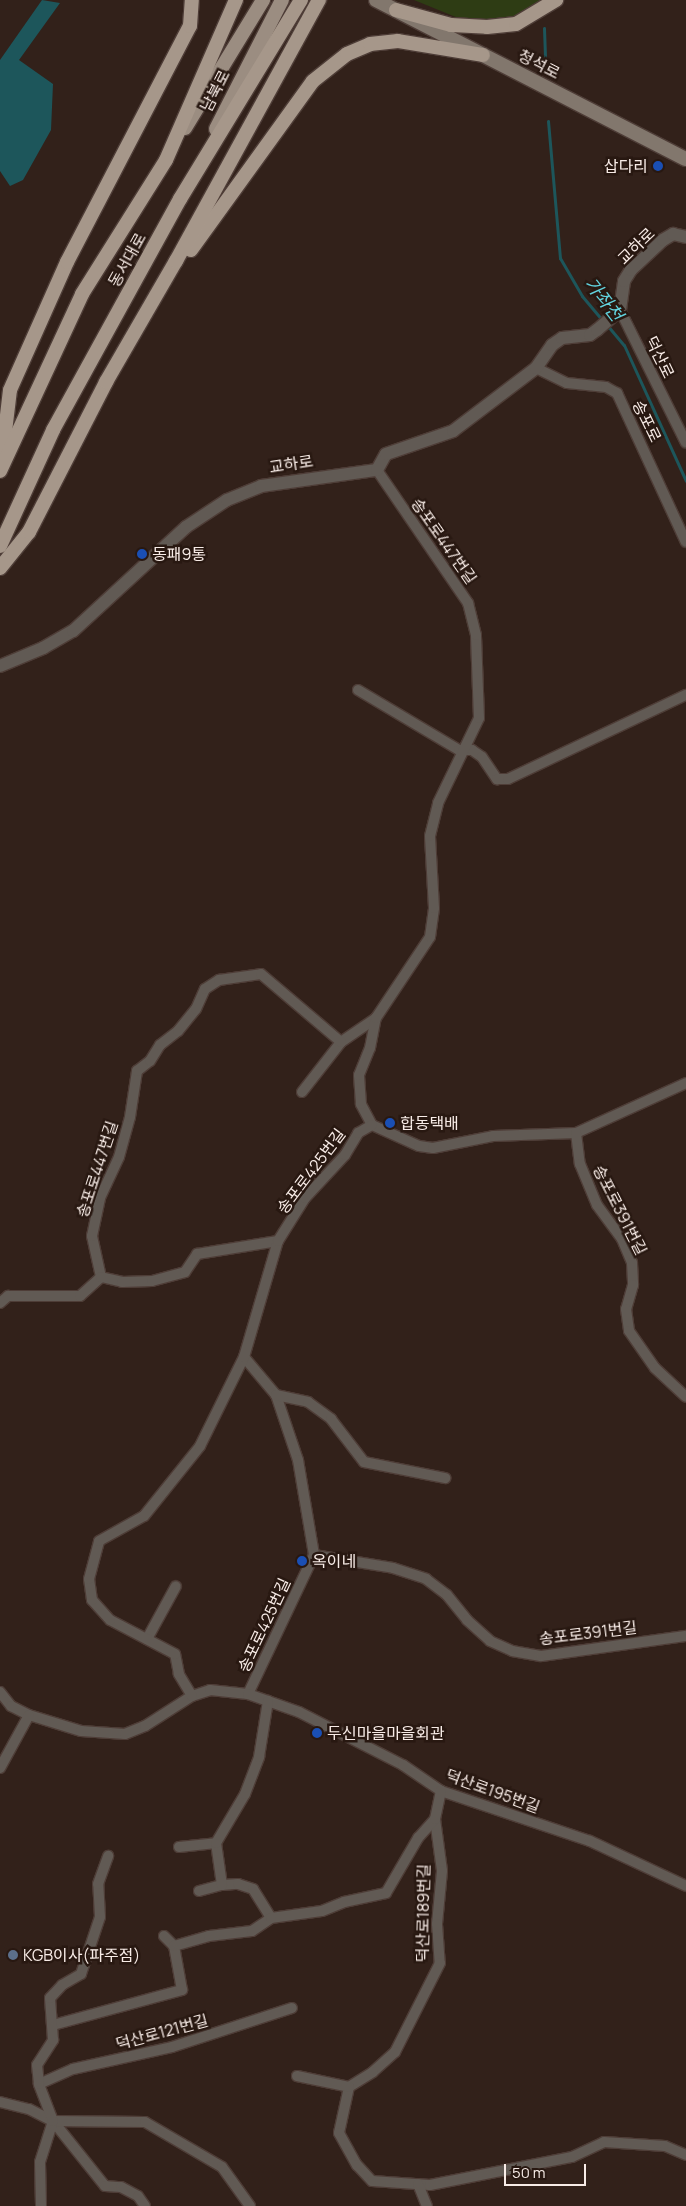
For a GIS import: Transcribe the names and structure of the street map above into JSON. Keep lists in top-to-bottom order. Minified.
{"streets":{"highway":["동서대로"],"main road":["청석로","남북로"],"street":["교하로","덕산로","송포로","송포로447번길","송포로425번길","송포로391번길","덕산로195번길","덕산로189번길","덕산로121번길"]},"crossings":[["남북로","동서대로"],["교하로","덕산로"],["교하로","송포로447번길"],["송포로447번길","송포로425번길"],["송포로425번길","송포로391번길"],["송포로425번길","덕산로195번길"]],"water":["가좌천"],"places":["삽다리","동패9통","합동택배","옥이네","두신마을마을회관","KGB이사(파주점)"],"scale_bar":"50 m"}
